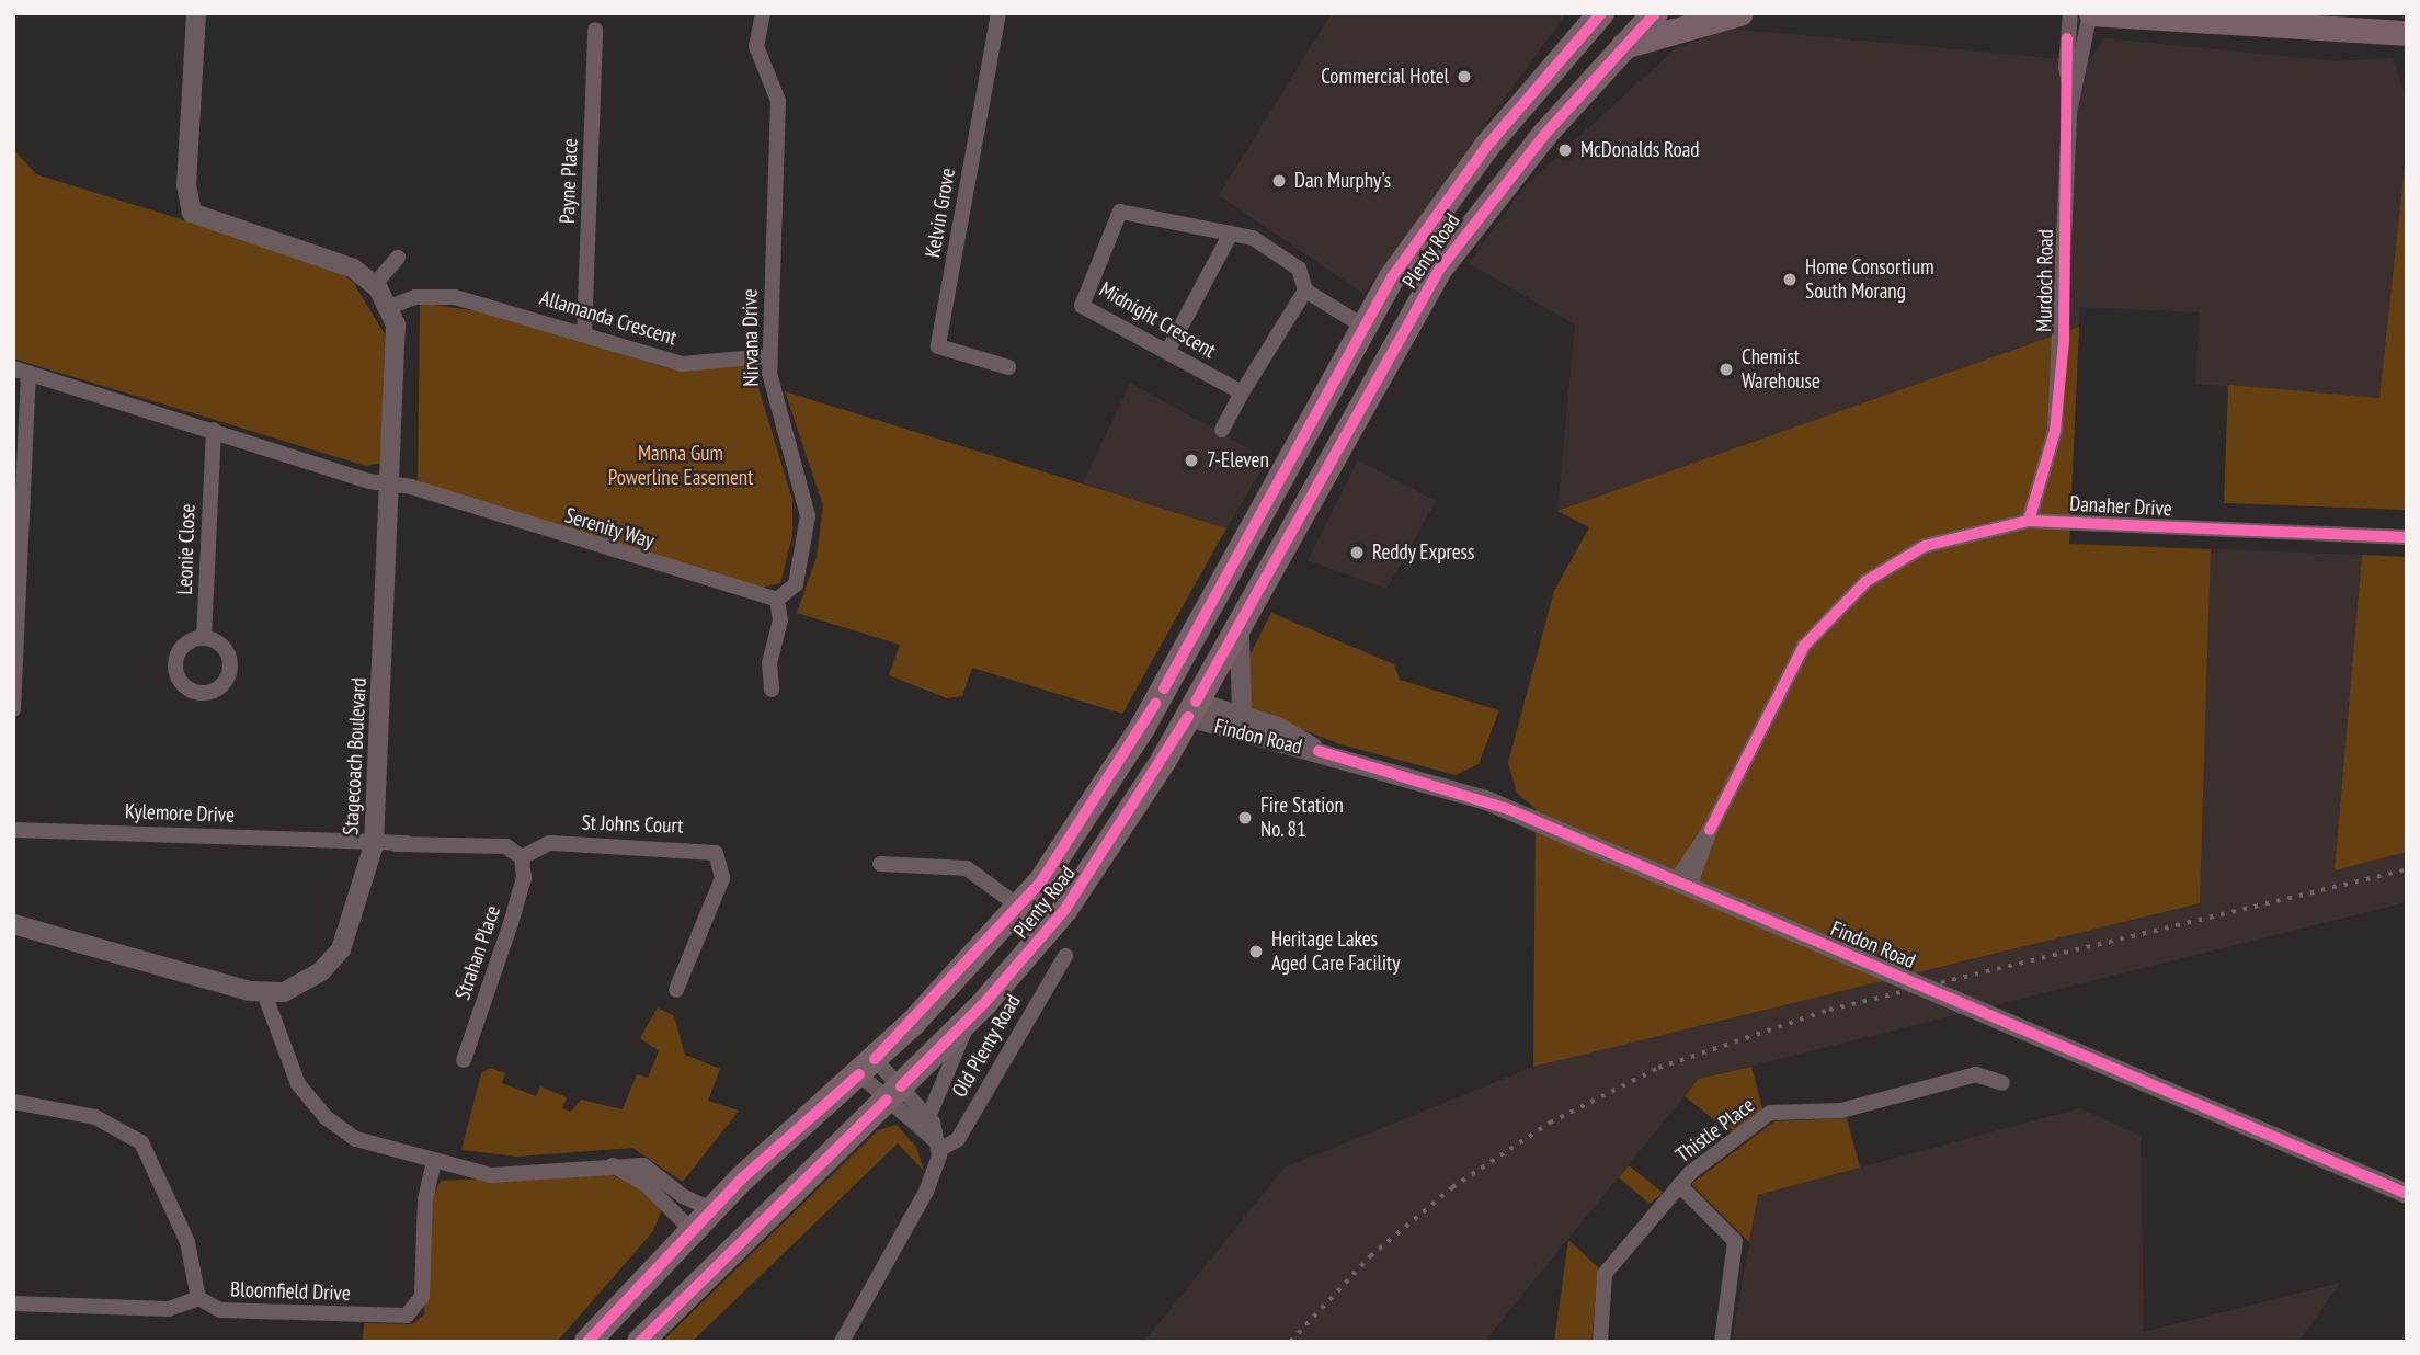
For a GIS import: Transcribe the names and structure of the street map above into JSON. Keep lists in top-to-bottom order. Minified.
{"streets":{"highway":["Plenty Road","Findon Road"],"street":["Payne Place","Kelvin Grove","Murdoch Road","Allamanda Crescent","Midnight Crescent","Nirvana Drive","Danaher Drive","Serenity Way","Leonie Close","Stagecoach Boulevard","Kylemore Drive","St Johns Court","Strahan Place","Old Plenty Road","Thistle Place","Bloomfield Drive"]},"crossings":[["Payne Place","Allamanda Crescent"],["Plenty Road","Midnight Crescent"],["Plenty Road","Findon Road"],["Murdoch Road","Danaher Drive"],["Allamanda Crescent","Nirvana Drive"],["Nirvana Drive","Serenity Way"],["Danaher Drive","Findon Road"],["Serenity Way","Leonie Close"],["Serenity Way","Stagecoach Boulevard"],["Stagecoach Boulevard","Kylemore Drive"],["St Johns Court","Strahan Place"]],"parks":["Manna Gum Powerline Easement"],"places":["Commercial Hotel","McDonalds Road","Dan Murphy's","Home Consortium South Morang","Chemist Warehouse","7-Eleven","Reddy Express","Fire Station No. 81","Heritage Lakes Aged Care Facility"]}
